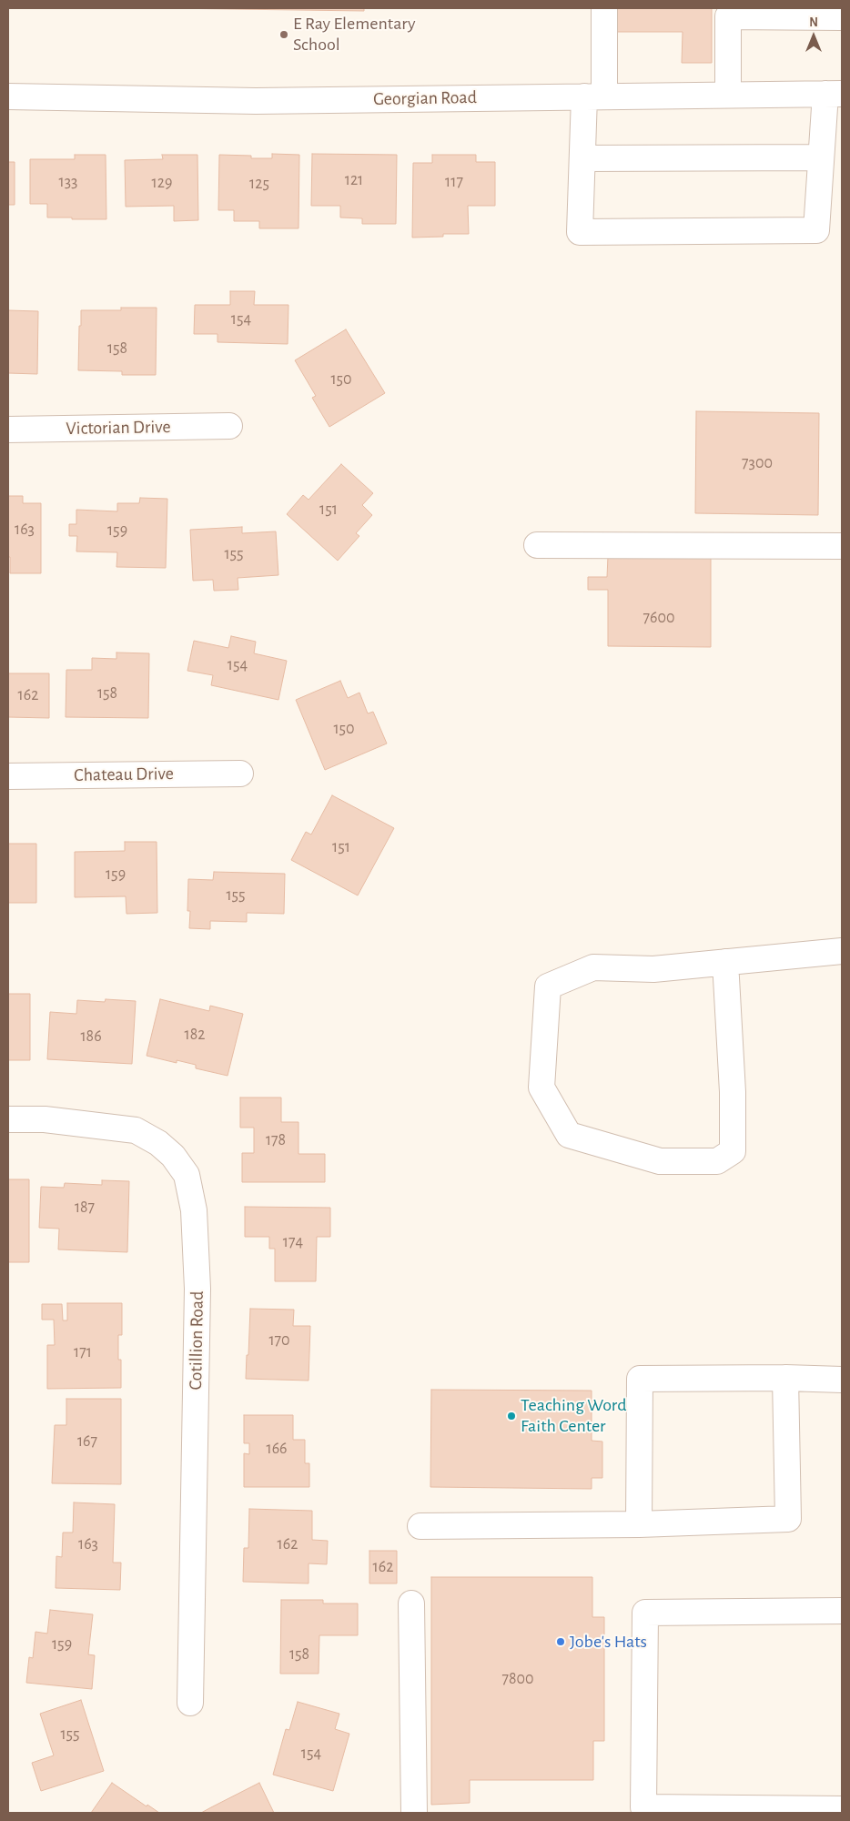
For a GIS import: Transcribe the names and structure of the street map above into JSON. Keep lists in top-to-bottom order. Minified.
{"streets":{"street":["Georgian Road","Victorian Drive","Chateau Drive","Cotillion Road"]},"places":["E Ray Elementary School","Teaching Word Faith Center","Jobe's Hats"],"house_numbers":["121","133","117","129","125","154","158","150","7300","151","163","159","155","7600","154","158","162","150","151","159","155","182","186","178","187","174","170","171","167","166","163","162","162","159","158","7800","155","154"],"north":"top"}
